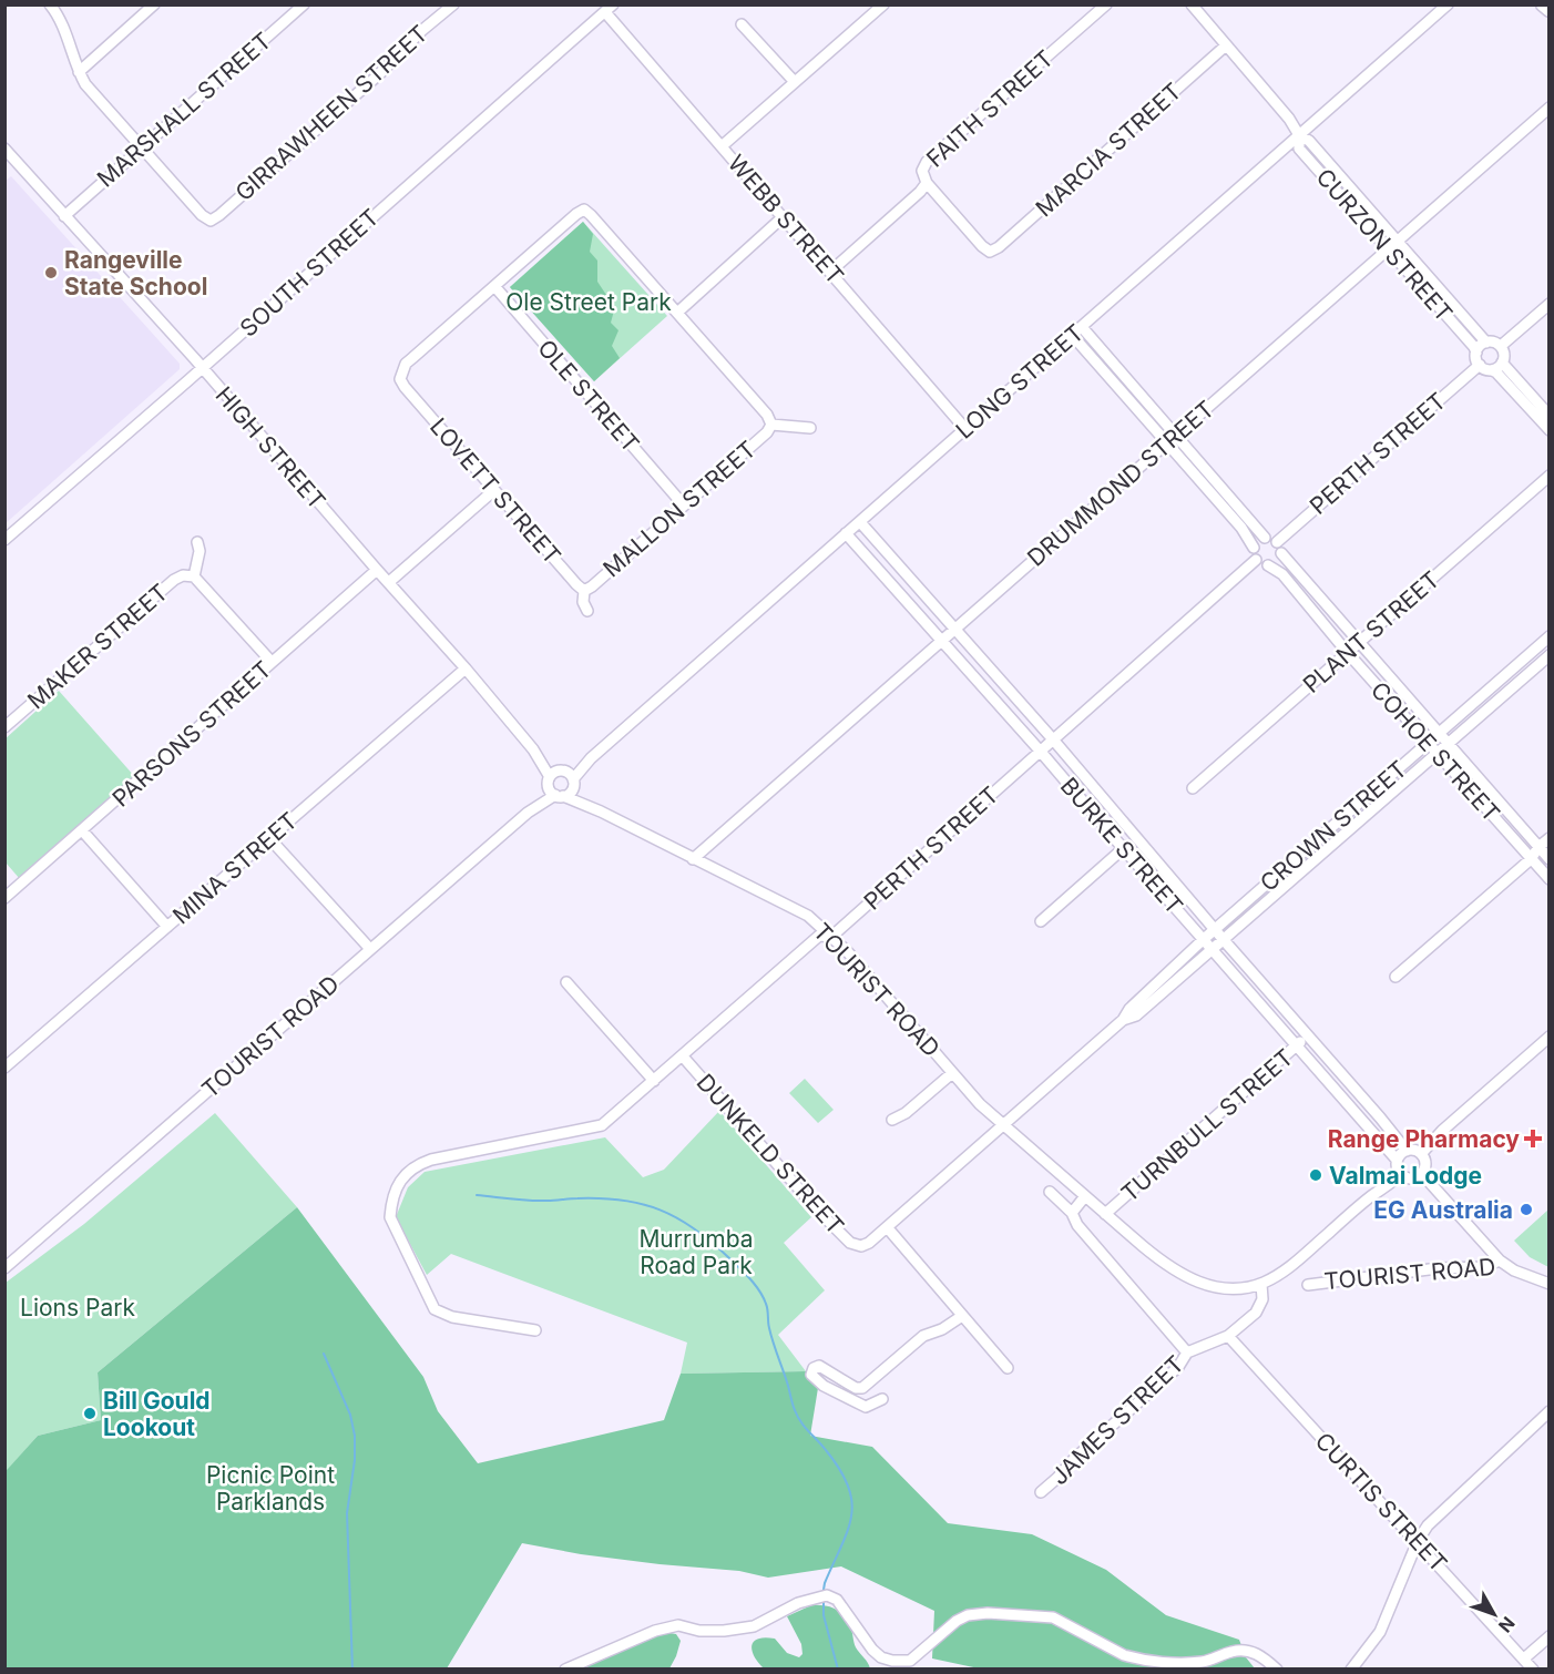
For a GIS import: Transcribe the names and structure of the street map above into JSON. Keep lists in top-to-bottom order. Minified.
{"streets":{"street":["FAITH STREET","MARSHALL STREET","GIRRAWHEEN STREET","MARCIA STREET","WEBB STREET","CURZON STREET","SOUTH STREET","LONG STREET","OLE STREET","HIGH STREET","PERTH STREET","DRUMMOND STREET","LOVETT STREET","MALLON STREET","PLANT STREET","MAKER STREET","PARSONS STREET","COHOE STREET","CROWN STREET","BURKE STREET","MINA STREET","TOURIST ROAD","TURNBULL STREET","DUNKELD STREET","JAMES STREET","CURTIS STREET"]},"crossings":[["FAITH STREET","MARCIA STREET"],["FAITH STREET","WEBB STREET"],["MARSHALL STREET","GIRRAWHEEN STREET"],["MARSHALL STREET","HIGH STREET"],["MARCIA STREET","CURZON STREET"],["WEBB STREET","SOUTH STREET"],["WEBB STREET","LONG STREET"],["CURZON STREET","LONG STREET"],["CURZON STREET","PERTH STREET"],["CURZON STREET","DRUMMOND STREET"],["SOUTH STREET","HIGH STREET"],["LONG STREET","HIGH STREET"],["LONG STREET","BURKE STREET"],["LONG STREET","TOURIST ROAD"],["OLE STREET","LOVETT STREET"],["OLE STREET","MALLON STREET"],["HIGH STREET","PARSONS STREET"],["HIGH STREET","MINA STREET"],["HIGH STREET","TOURIST ROAD"],["PERTH STREET","COHOE STREET"],["PERTH STREET","BURKE STREET"],["PERTH STREET","TOURIST ROAD"],["PERTH STREET","DUNKELD STREET"],["DRUMMOND STREET","BURKE STREET"],["DRUMMOND STREET","TOURIST ROAD"],["LOVETT STREET","MALLON STREET"],["PLANT STREET","COHOE STREET"],["COHOE STREET","CROWN STREET"],["CROWN STREET","BURKE STREET"],["CROWN STREET","TOURIST ROAD"],["CROWN STREET","DUNKELD STREET"],["BURKE STREET","TURNBULL STREET"],["TOURIST ROAD","TURNBULL STREET"],["TOURIST ROAD","JAMES STREET"],["JAMES STREET","CURTIS STREET"]],"parks":["Ole Street Park","Murrumba Road Park","Lions Park","Picnic Point Parklands"],"places":{"other":["Rangeville State School","Valmai Lodge","EG Australia","Bill Gould Lookout"],"health":["Range Pharmacy"]},"north":"bottom right"}
